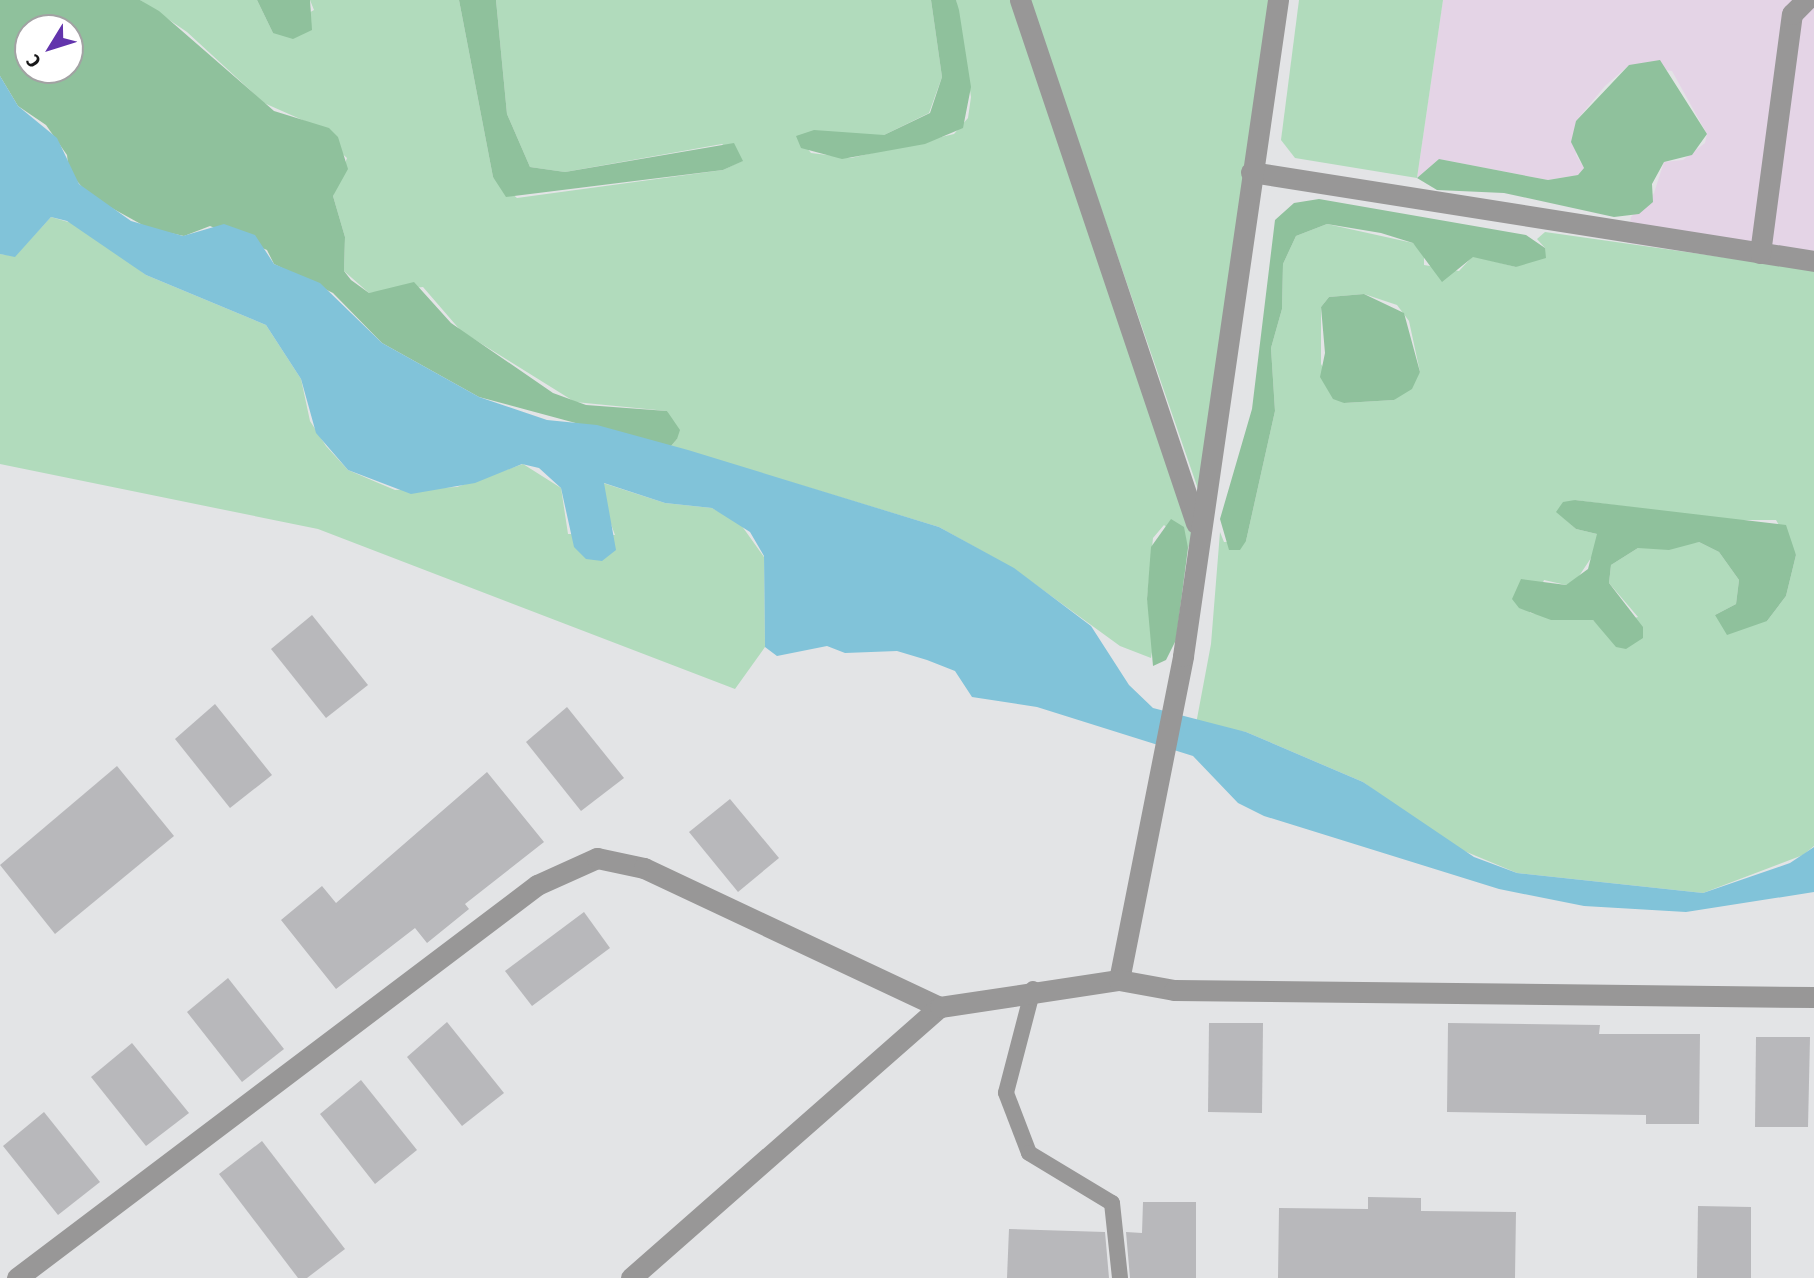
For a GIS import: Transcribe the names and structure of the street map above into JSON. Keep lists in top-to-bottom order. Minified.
{"north":"bottom left"}
